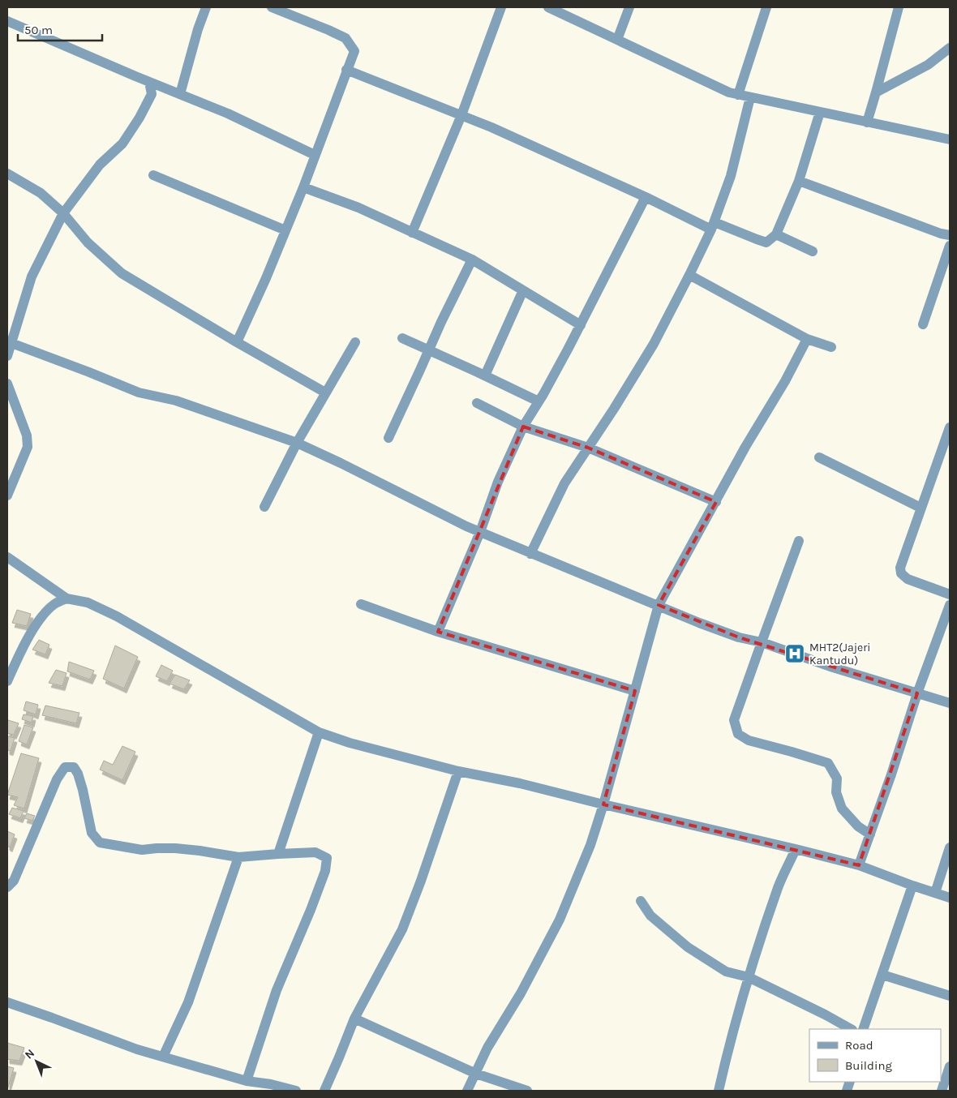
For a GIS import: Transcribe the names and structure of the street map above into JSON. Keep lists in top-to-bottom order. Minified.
{"places":{"hospital":["MHT2(Jajeri Kantudu)"]},"legend":["Road","Building"],"scale_bar":"50 m","north":"top left"}
